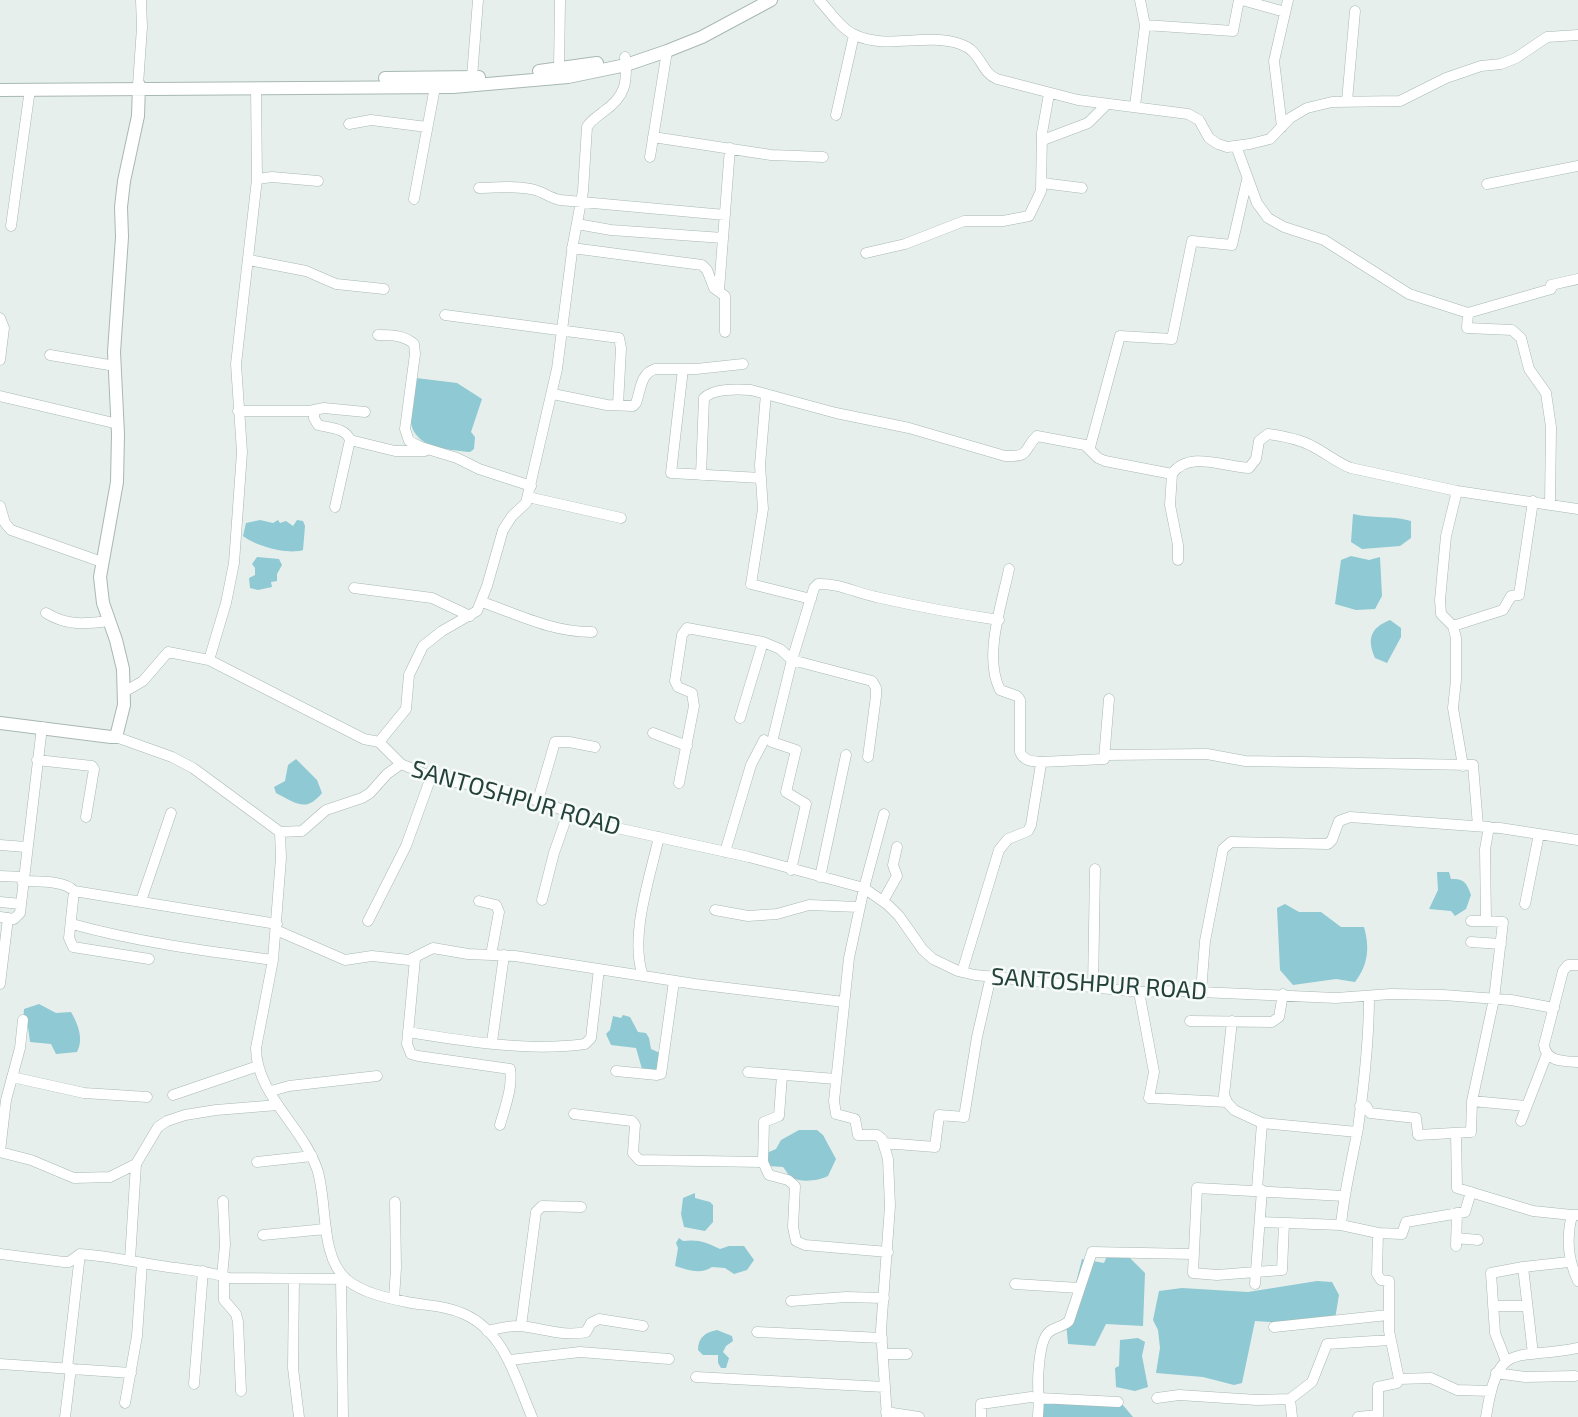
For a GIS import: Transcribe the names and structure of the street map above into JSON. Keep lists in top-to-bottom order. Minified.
{"streets":{"street":["SANTOSHPUR ROAD"]}}
